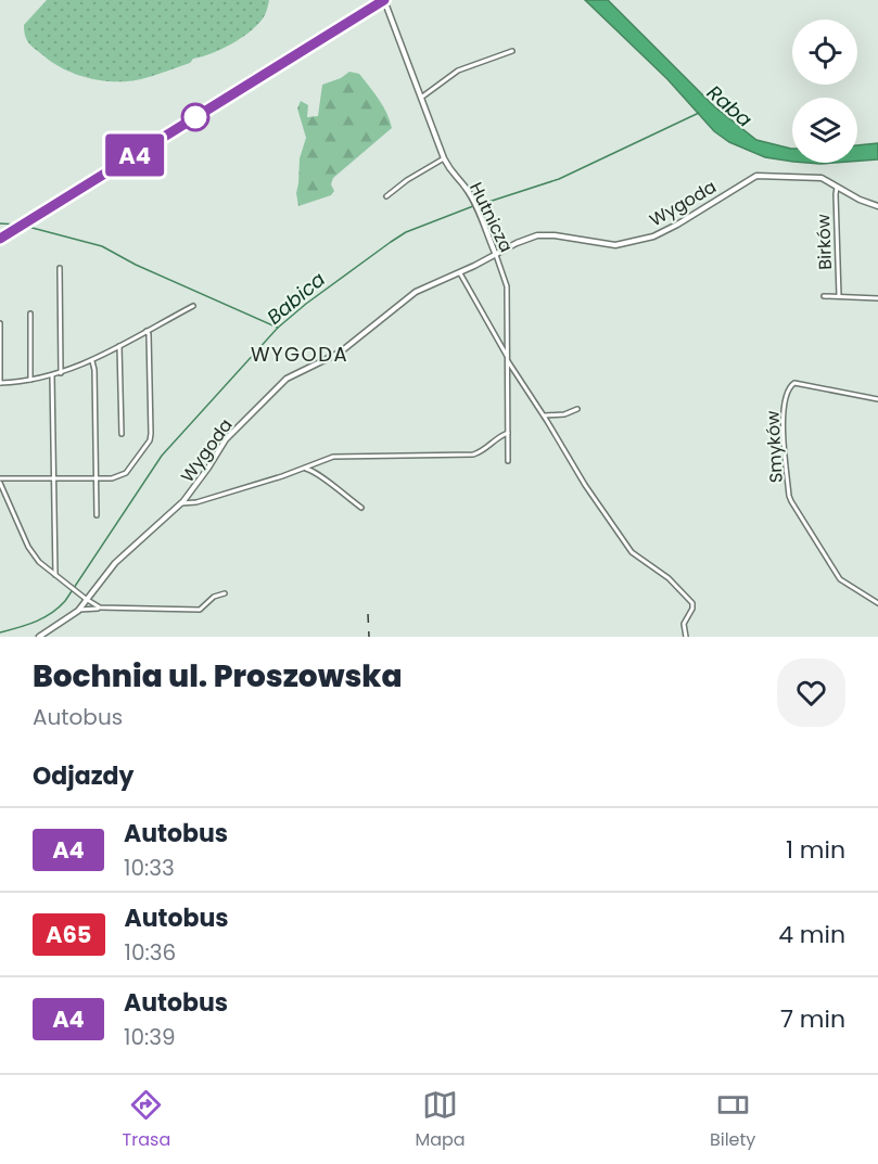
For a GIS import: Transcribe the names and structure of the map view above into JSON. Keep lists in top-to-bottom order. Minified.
{"streets":{"street":["Wygoda","Hutnicza","Birków","Smyków"]},"crossings":[["Wygoda","Hutnicza"],["Wygoda","Birków"]],"districts":["WYGODA"],"water":["Raba","Babica"],"lines":["bus line A4"],"page":{"on_map":"A4","heading":[["Bochnia ul. Proszowska","Autobus"],"Odjazdy"],"list":[{"mark":"A4","name":"Autobus","note":"10:33","value":"1 min"},{"mark":"A65","name":"Autobus","note":"10:36","value":"4 min"},{"mark":"A4","name":"Autobus","note":"10:39","value":"7 min"}],"tabs":["Trasa","Mapa","Bilety"]}}
